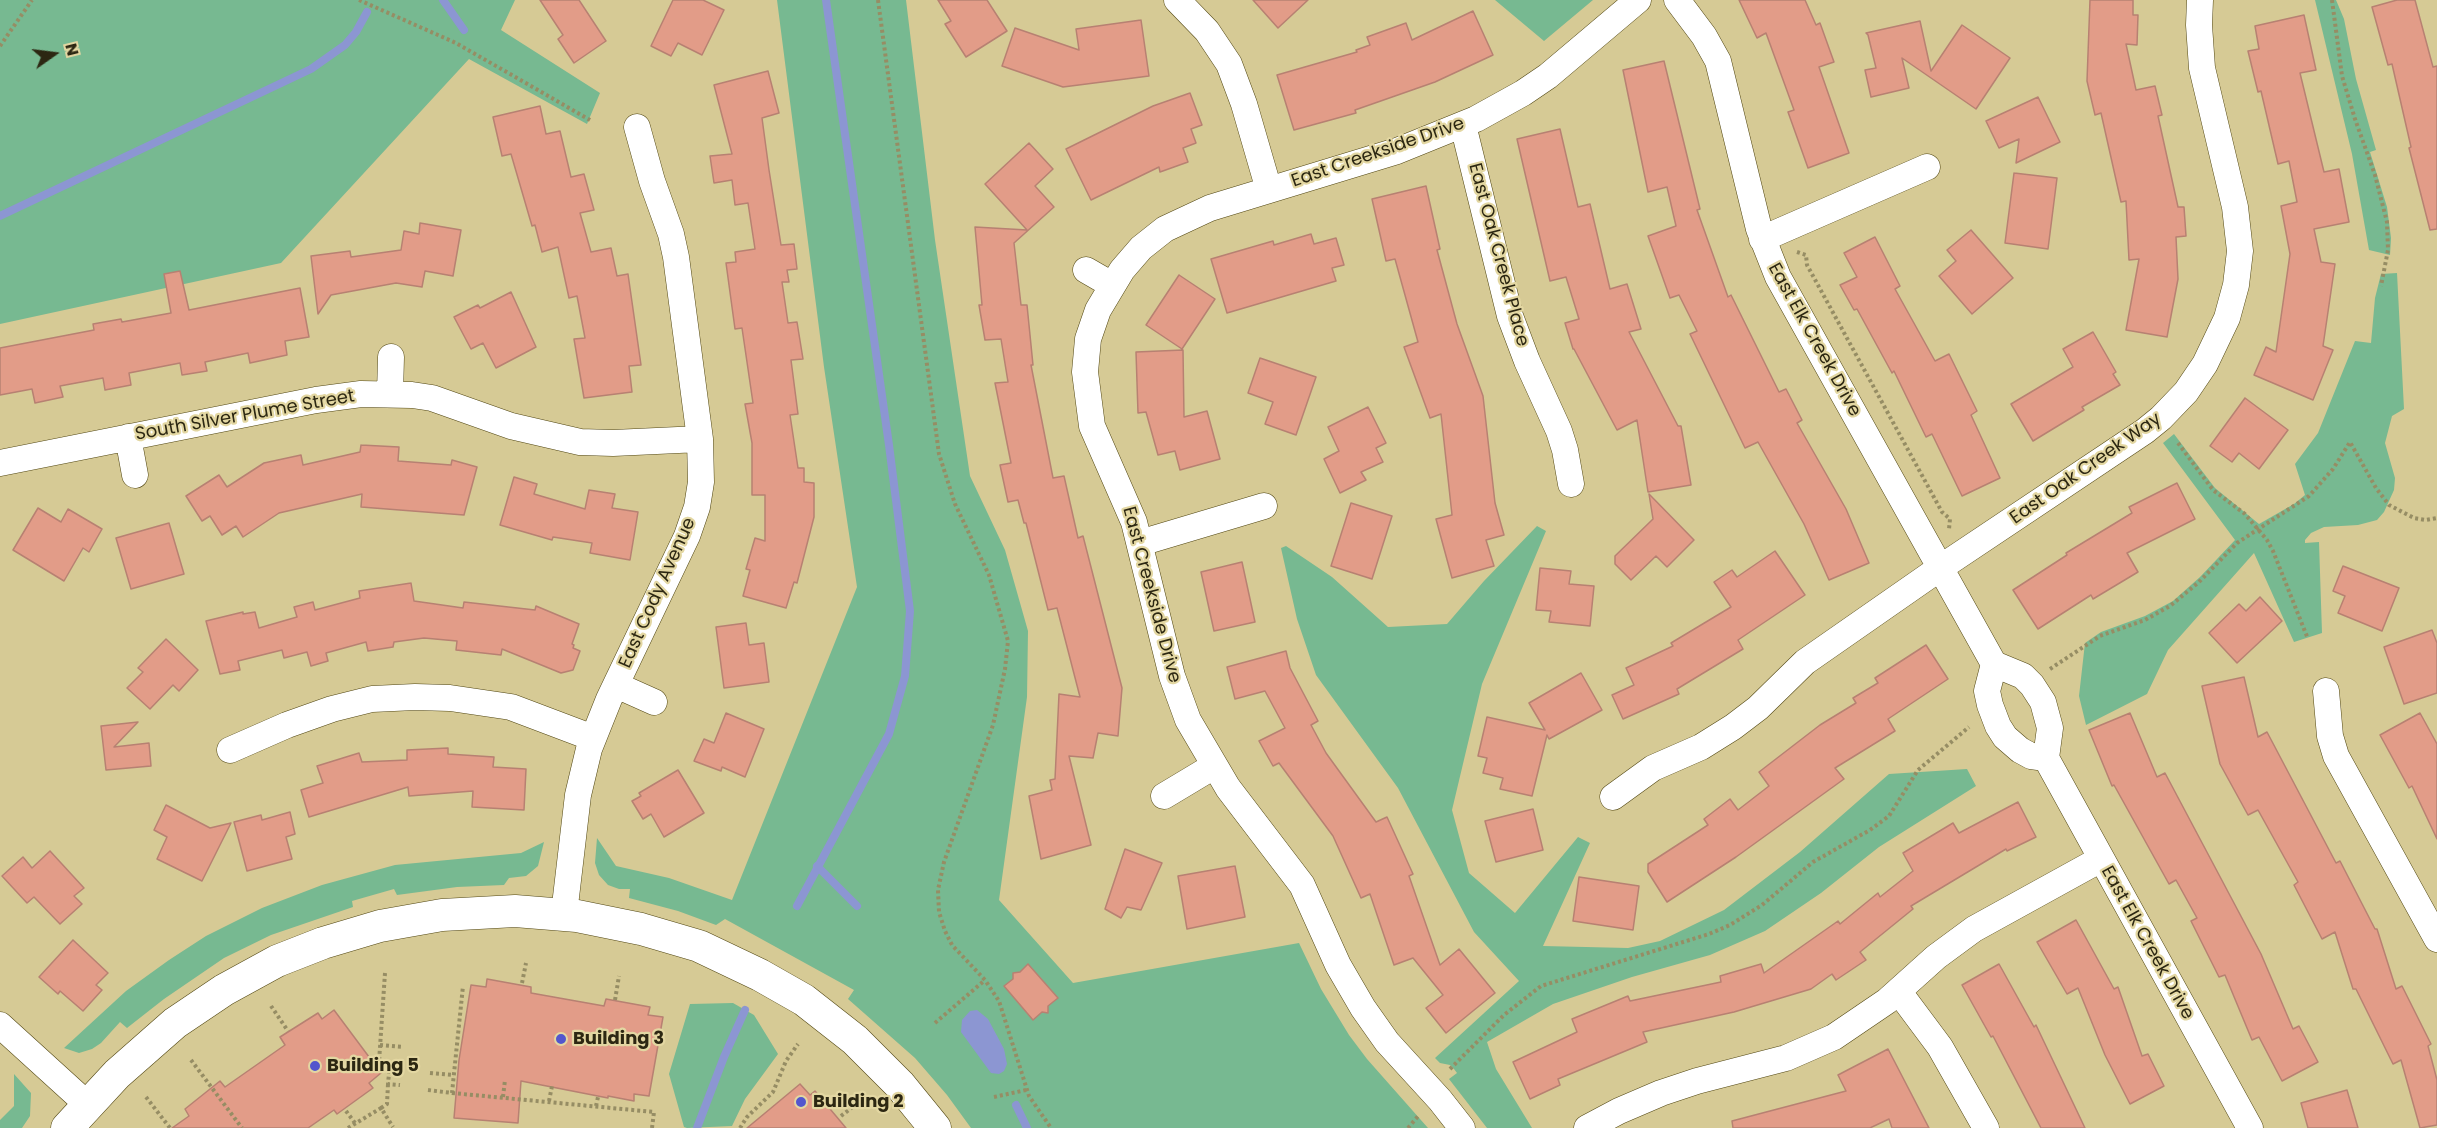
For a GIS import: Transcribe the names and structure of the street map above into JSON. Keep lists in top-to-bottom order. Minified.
{"streets":{"street":["East Creekside Drive","East Oak Creek Place","East Elk Creek Drive","South Silver Plume Street","East Oak Creek Way","East Cody Avenue"]},"crossings":[["East Creekside Drive","East Oak Creek Place"],["East Elk Creek Drive","East Oak Creek Way"],["South Silver Plume Street","East Cody Avenue"]],"places":["Building 3","Building 5","Building 2"],"north":"right"}
